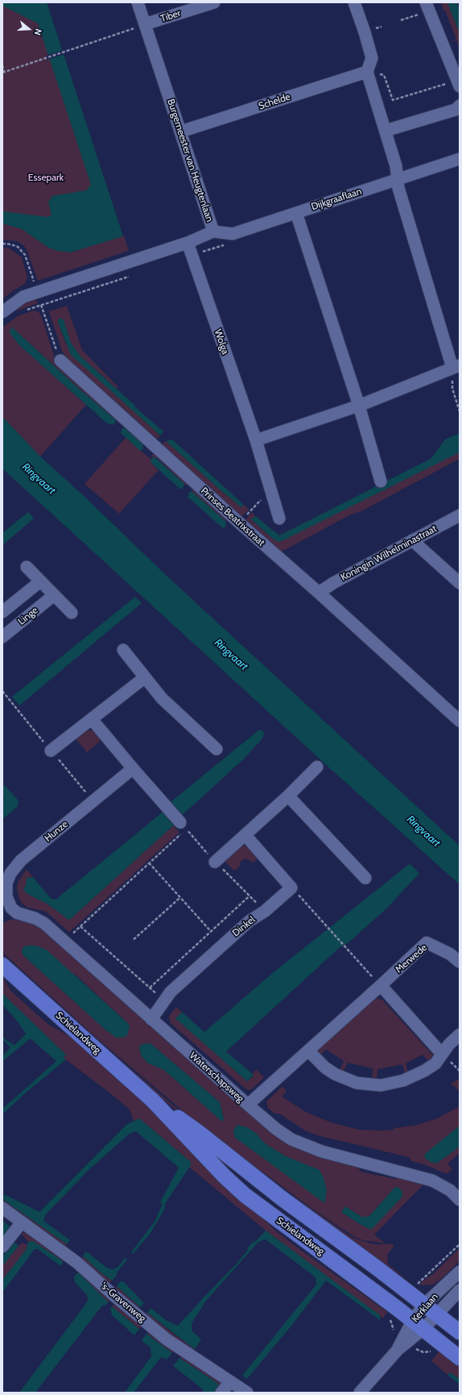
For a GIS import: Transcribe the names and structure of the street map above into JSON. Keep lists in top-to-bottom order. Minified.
{"streets":{"main road":["Schielandweg"],"street":["Tiber","Schelde","Burgemeester van Heugtenlaan","Dijkgraaflaan","Wolga","Prinses Beatrixstraat","Koningin Wilhelminastraat","Linge","Hunze","Dinkel","Merwede","Waterschapsweg","'s-Gravenweg","Kerklaan"]},"crossings":[["Tiber","Burgemeester van Heugtenlaan"],["Schelde","Burgemeester van Heugtenlaan"],["Burgemeester van Heugtenlaan","Dijkgraaflaan"],["Burgemeester van Heugtenlaan","Wolga"],["Prinses Beatrixstraat","Koningin Wilhelminastraat"],["Hunze","Waterschapsweg"],["Dinkel","Waterschapsweg"],["Merwede","Waterschapsweg"],["Schielandweg","Kerklaan"]],"water":["Ringvaart"],"parks":["Essepark"],"north":"right"}
